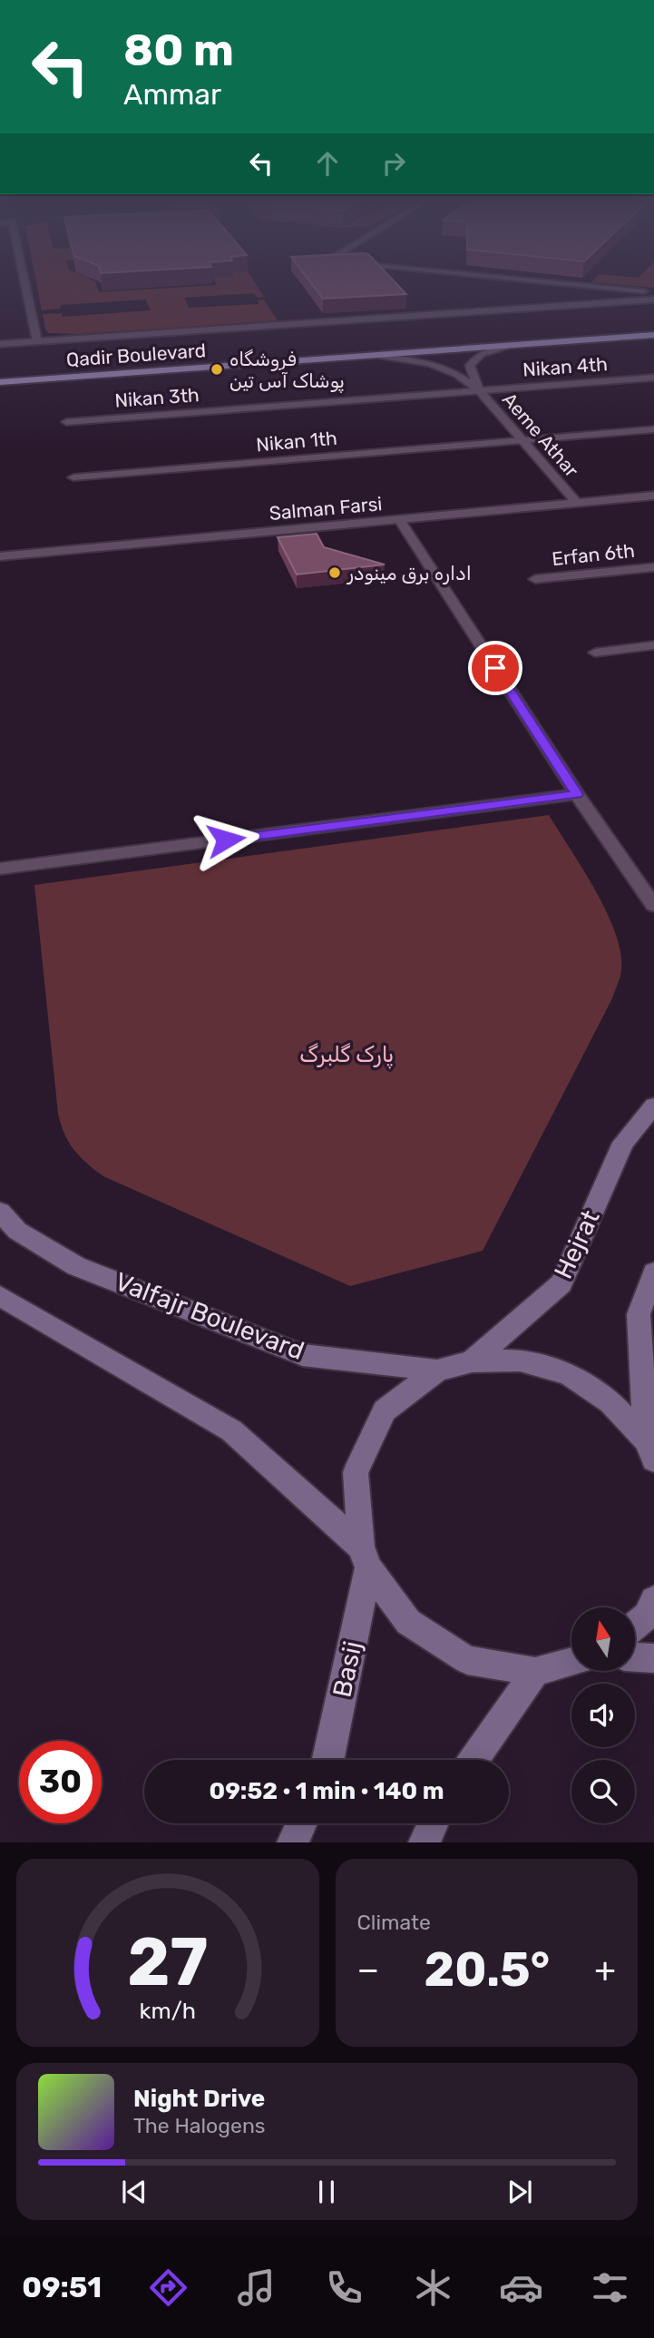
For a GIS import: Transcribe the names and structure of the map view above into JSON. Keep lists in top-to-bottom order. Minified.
{"streets":{"main road":["Qadir Boulevard","Hejrat","Valfajr Boulevard","Basij"],"street":["Nikan 4th","Nikan 3th","Aeme Athar","Nikan 1th","Salman Farsi","Erfan 6th"]},"crossings":[["Qadir Boulevard","Aeme Athar"],["Nikan 4th","Nikan 3th"],["Nikan 4th","Aeme Athar"],["Nikan 3th","Aeme Athar"],["Aeme Athar","Nikan 1th"],["Aeme Athar","Salman Farsi"],["Valfajr Boulevard","Basij"]],"parks":["پارک گلبرگ"],"places":["فروشگاه پوشاک آس تین","اداره برق مینودر"],"north":"top","page":{"turn":["80 m","Ammar"],"limit":"30","trip":"09:52 · 1 min · 140 m","tile":"Climate","heat":["−","20.5°","+"],"song":["Night Drive","The Halogens"],"tabs":"09:51","gauge":["27","km/h"]}}
